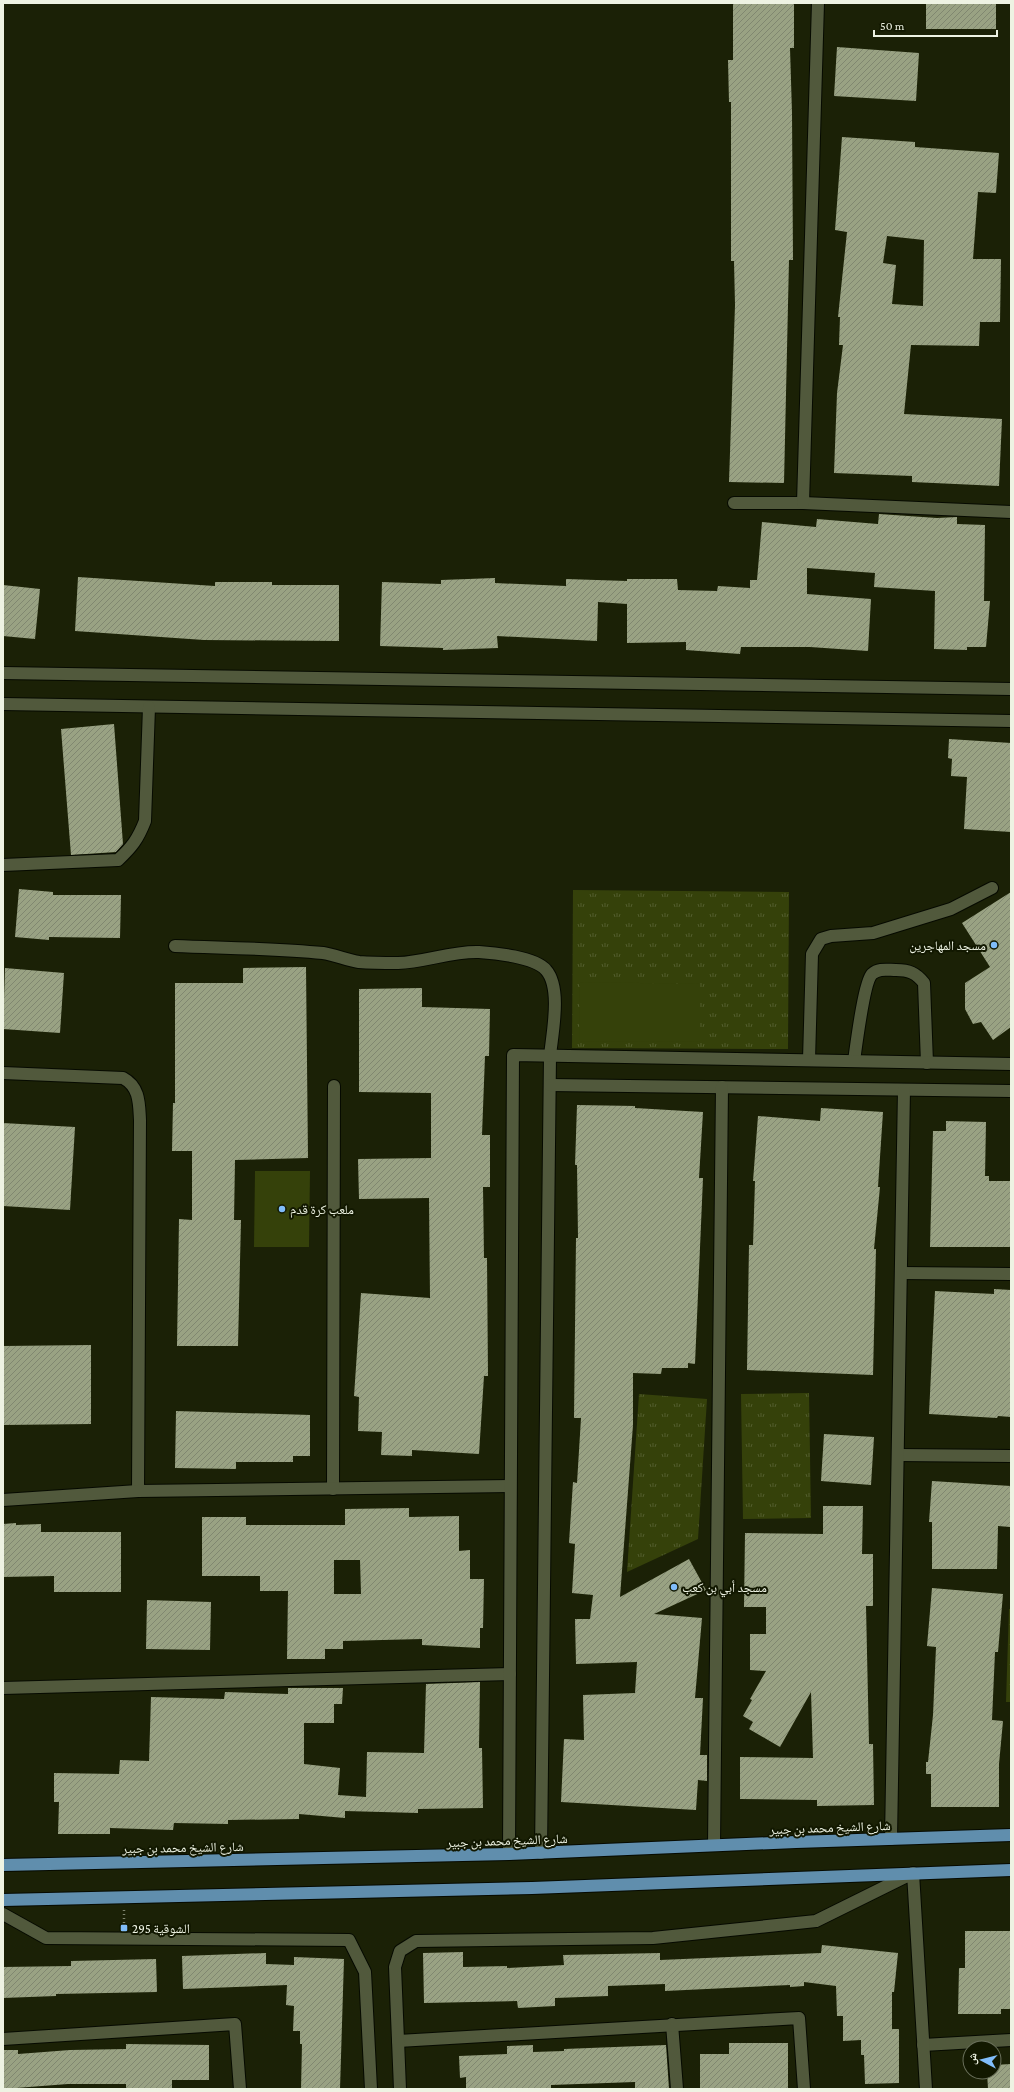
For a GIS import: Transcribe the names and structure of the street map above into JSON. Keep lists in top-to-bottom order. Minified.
{"streets":{"main road":["شارع الشيخ محمد بن جبير"]},"places":{"other":["مسجد المهاجرين","ملعب كرة قدم","مسجد أبي بن كعب"],"transit":["الشوقية 295"]},"scale_bar":"50 m","north":"left"}
